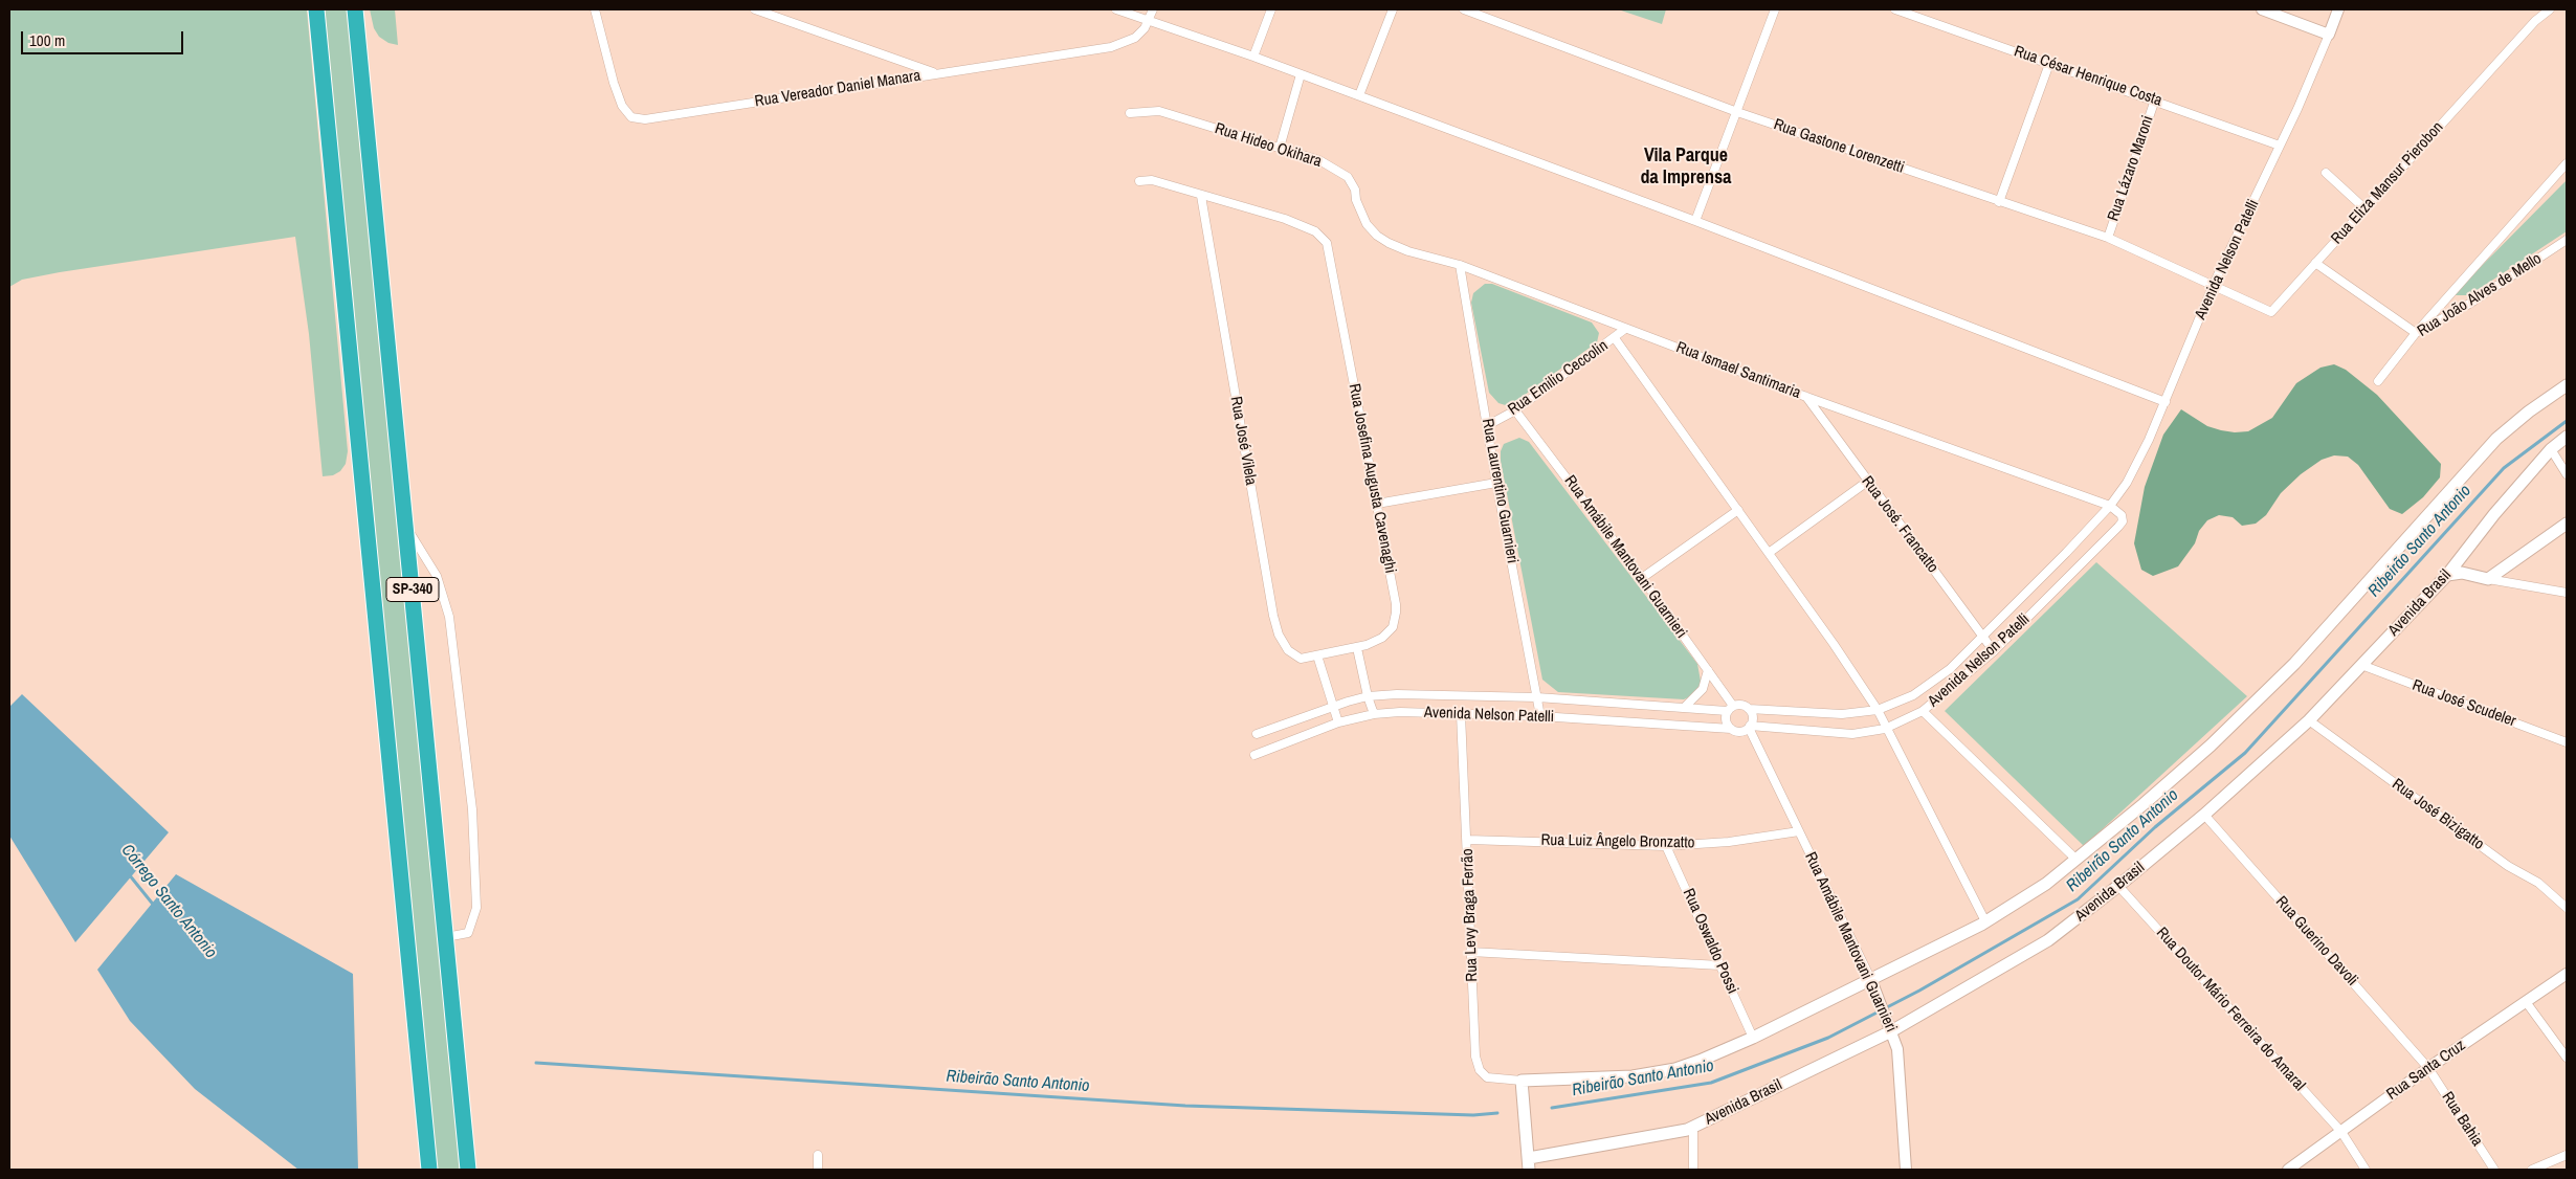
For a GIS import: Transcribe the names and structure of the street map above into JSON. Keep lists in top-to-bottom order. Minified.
{"streets":{"highway":["SP-340"],"main road":["Avenida Brasil"],"street":["Rua César Henrique Costa","Rua Vereador Daniel Manara","Rua Hideo Okihara","Rua Gastone Lorenzetti","Rua Lázaro Maroni","Rua Eliza Mansur Pierobon","Avenida Nelson Patelli","Rua João Alves de Mello","Rua Ismael Santimaria","Rua Emilio Ceccolin","Rua José Vilela","Rua Josefina Augusta Cavenaghi","Rua Laurentino Guarnieri","Rua José. Francatto","Rua Amábile Mantovani Guarnieri","Rua José Scudeler","Rua José Bizigatto","Rua Luiz Ângelo Bronzatto","Rua Levy Braga Ferrão","Rua Oswaldo Possi","Rua Guerino Davoli","Rua Doutor Mário Ferreira do Amaral","Rua Santa Cruz","Rua Bahia"]},"crossings":[["Rua César Henrique Costa","Rua Lázaro Maroni"],["Rua César Henrique Costa","Avenida Nelson Patelli"],["Rua Hideo Okihara","Rua Ismael Santimaria"],["Rua Gastone Lorenzetti","Rua Lázaro Maroni"],["Rua Gastone Lorenzetti","Rua Eliza Mansur Pierobon"],["Rua Gastone Lorenzetti","Avenida Nelson Patelli"],["Rua Eliza Mansur Pierobon","Avenida Nelson Patelli"],["Avenida Nelson Patelli","Rua Ismael Santimaria"],["Avenida Nelson Patelli","Rua Laurentino Guarnieri"],["Avenida Nelson Patelli","Rua José. Francatto"],["Avenida Nelson Patelli","Rua Amábile Mantovani Guarnieri"],["Avenida Nelson Patelli","Rua Levy Braga Ferrão"],["Rua Ismael Santimaria","Rua Emilio Ceccolin"],["Rua Ismael Santimaria","Rua Laurentino Guarnieri"],["Rua Ismael Santimaria","Rua José. Francatto"],["Rua Emilio Ceccolin","Rua Laurentino Guarnieri"],["Rua Emilio Ceccolin","Rua Amábile Mantovani Guarnieri"],["Rua José Vilela","Rua Josefina Augusta Cavenaghi"],["Rua Amábile Mantovani Guarnieri","Avenida Brasil"],["Rua Amábile Mantovani Guarnieri","Rua Luiz Ângelo Bronzatto"],["Avenida Brasil","Rua José Scudeler"],["Avenida Brasil","Rua José Bizigatto"],["Avenida Brasil","Rua Guerino Davoli"],["Avenida Brasil","Rua Doutor Mário Ferreira do Amaral"],["Rua Luiz Ângelo Bronzatto","Rua Levy Braga Ferrão"],["Rua Luiz Ângelo Bronzatto","Rua Oswaldo Possi"],["Rua Guerino Davoli","Rua Santa Cruz"],["Rua Guerino Davoli","Rua Bahia"],["Rua Doutor Mário Ferreira do Amaral","Rua Santa Cruz"],["Rua Santa Cruz","Rua Bahia"]],"districts":["Vila Parque da Imprensa"],"water":["Ribeirão Santo Antonio","Córrego Santo Antonio"],"scale_bar":"100 m"}
